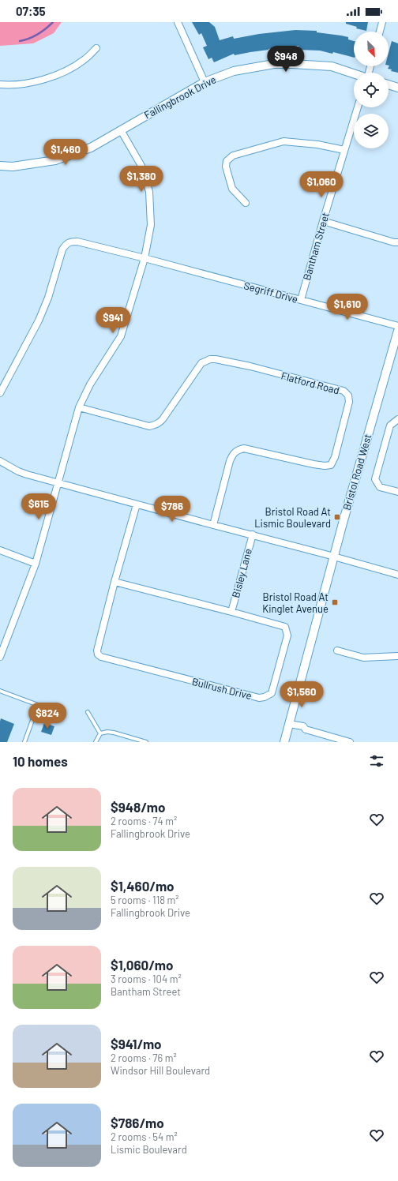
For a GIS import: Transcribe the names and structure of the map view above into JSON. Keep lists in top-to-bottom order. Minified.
{"streets":{"street":["Fallingbrook Drive","Bantham Street","Segriff Drive","Flatford Road","Bristol Road West","Bisley Lane","Bullrush Drive"]},"crossings":[["Bantham Street","Segriff Drive"],["Bisley Lane","Bullrush Drive"]],"places":{"transit":["Bristol Road At Lismic Boulevard","Bristol Road At Kinglet Avenue"]},"north":"bottom right","page":{"status":"07:35","price":["$948","$1,460","$1,380","$1,060","$1,610","$941","$615","$786","$1,560","$824"],"heading":"10 homes","list":[{"name":"$948/mo","note":"2 rooms · 74 m² · Fallingbrook Drive"},{"name":"$1,460/mo","note":"5 rooms · 118 m² · Fallingbrook Drive"},{"name":"$1,060/mo","note":"3 rooms · 104 m² · Bantham Street"},{"name":"$941/mo","note":"2 rooms · 76 m² · Windsor Hill Boulevard"},{"name":"$786/mo","note":"2 rooms · 54 m² · Lismic Boulevard"}]}}
